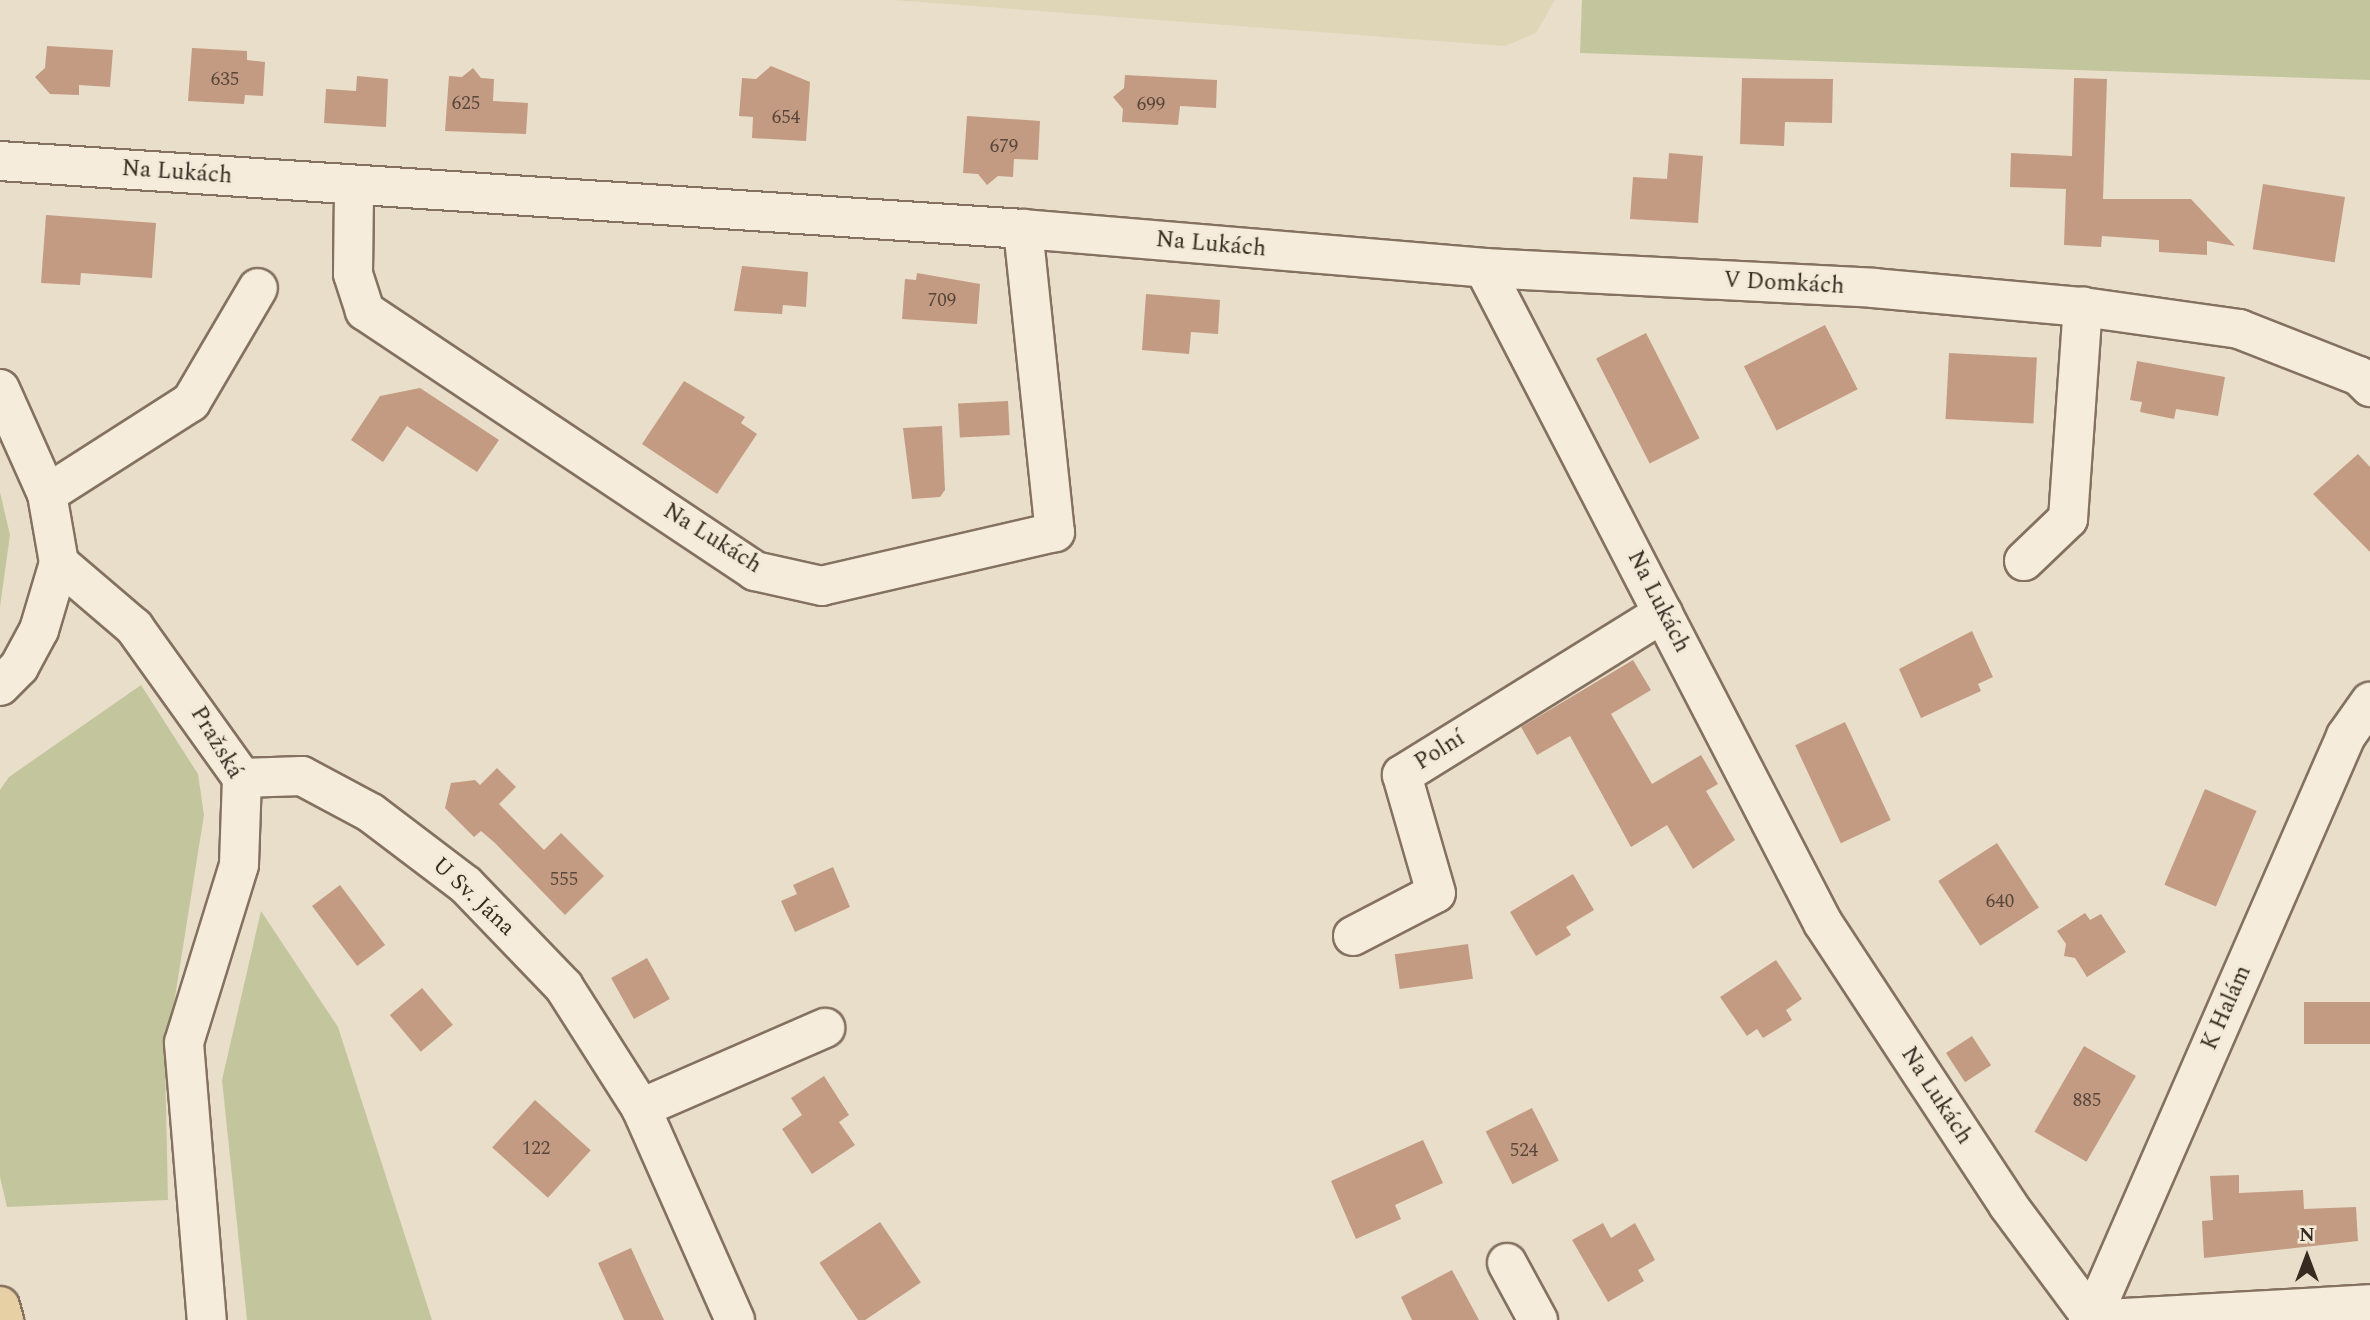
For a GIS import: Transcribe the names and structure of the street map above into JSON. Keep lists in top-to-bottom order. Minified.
{"streets":{"street":["Na Lukách","V Domkách","Pražská","Polní","U Sv. Jána","K Halám"]},"crossings":[["Na Lukách","V Domkách"],["Na Lukách","Polní"],["Na Lukách","K Halám"],["Pražská","U Sv. Jána"]],"house_numbers":["635","625","699","654","679","709","555","640","885","122","524"],"north":"top"}
